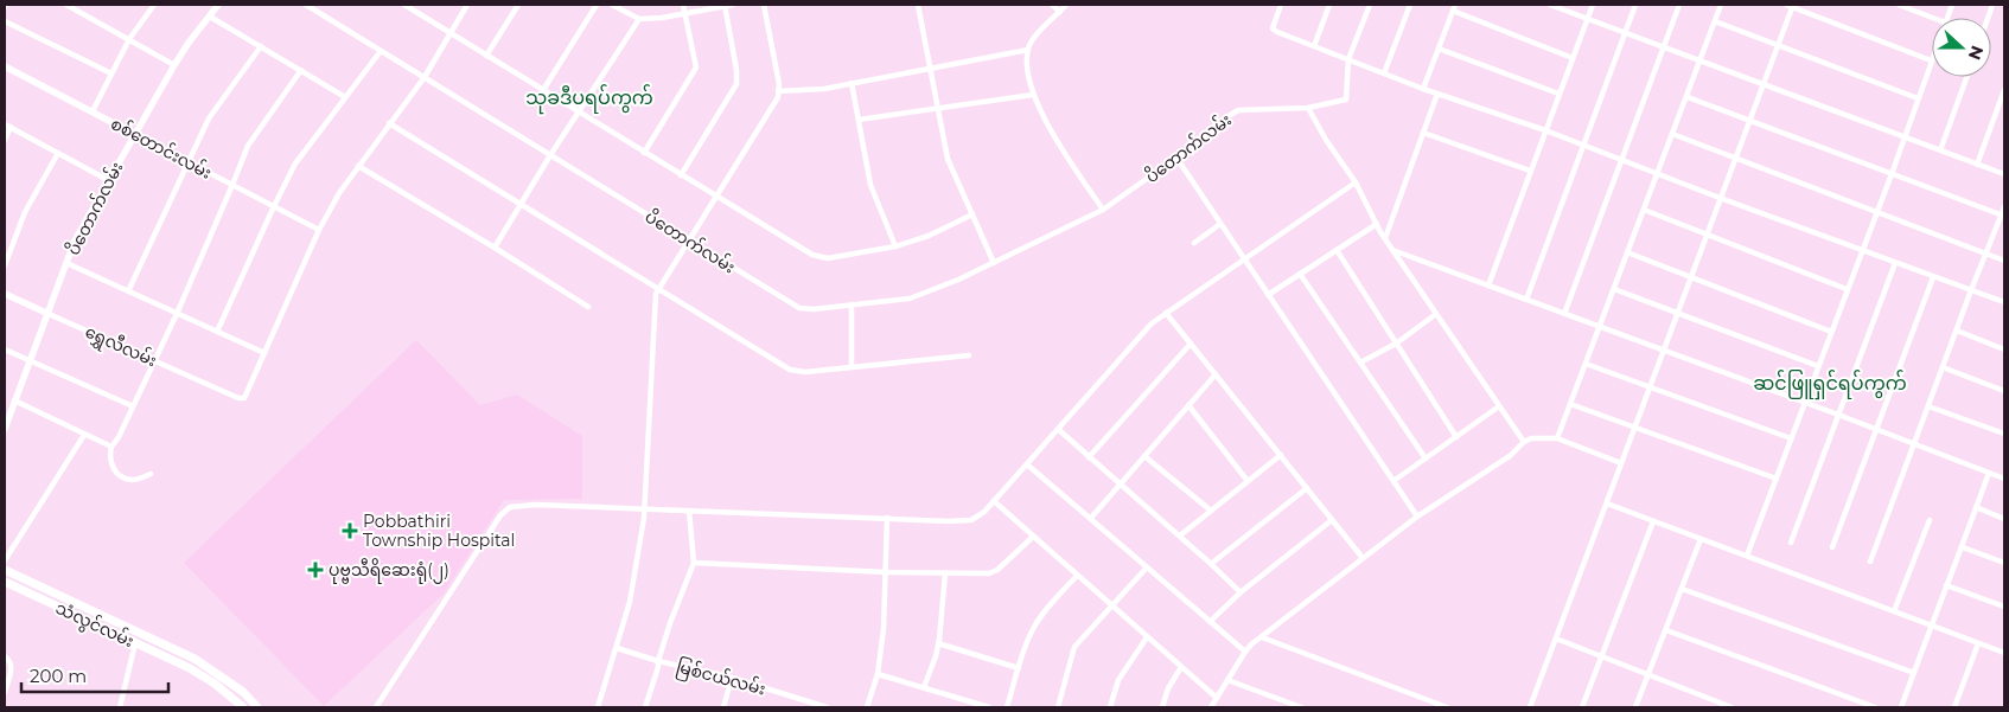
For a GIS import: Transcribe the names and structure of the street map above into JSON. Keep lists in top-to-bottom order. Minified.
{"streets":{"main road":["သံလွင်လမ်း"],"street":["စစ်တောင်းလမ်း","ပိတောက်လမ်း","ရွှေလီလမ်း","မြစ်ငယ်လမ်း"]},"crossings":[["စစ်တောင်းလမ်း","ပိတောက်လမ်း"],["ပိတောက်လမ်း","ရွှေလီလမ်း"]],"districts":["သုခဒီပရပ်ကွက်","ဆင်ဖြူရှင်ရပ်ကွက်"],"places":{"health":["Pobbathiri Township Hospital","ပုဗ္ဗသီရိဆေးရုံ(၂)"]},"scale_bar":"200 m","north":"right"}
